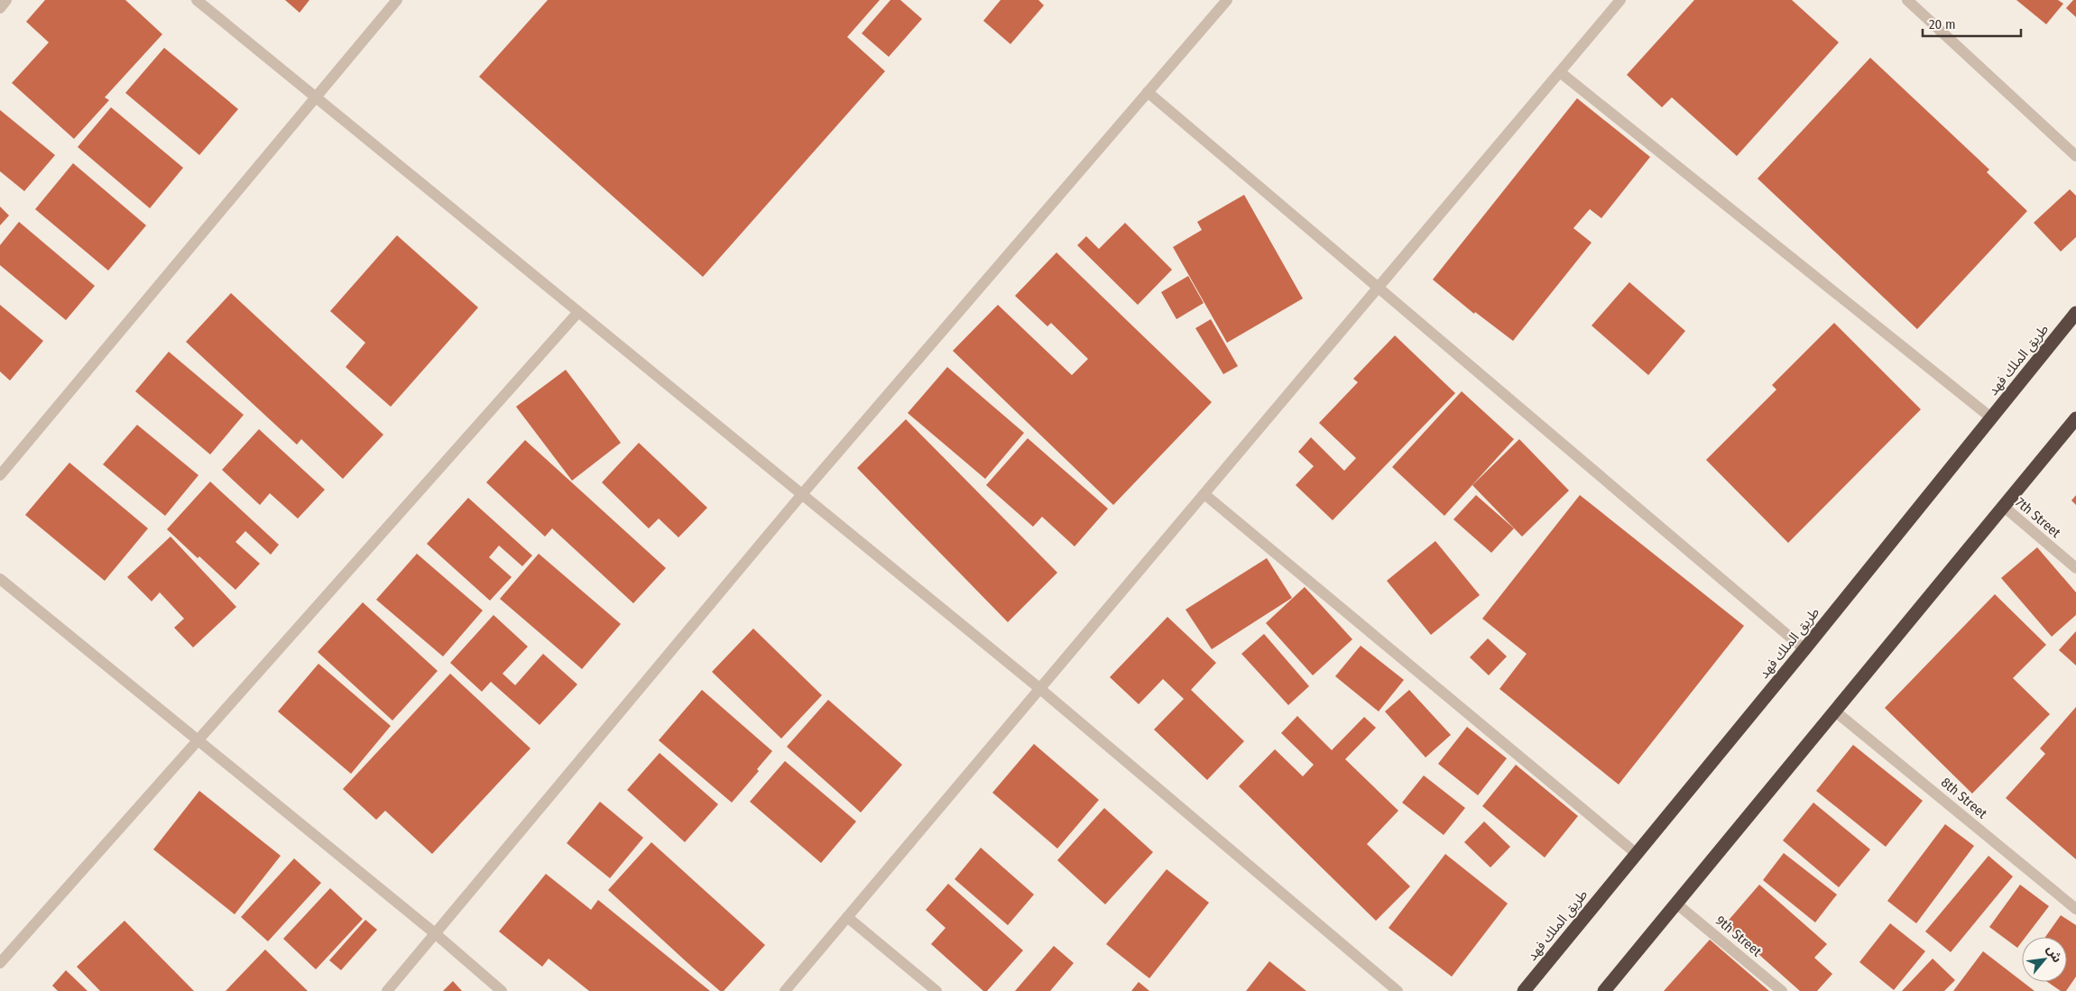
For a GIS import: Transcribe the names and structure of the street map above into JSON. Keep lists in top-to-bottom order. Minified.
{"streets":{"highway":["طريق الملك فهد"],"street":["7th Street","8th Street","9th Street"]},"scale_bar":"20 m","north":"top right"}
